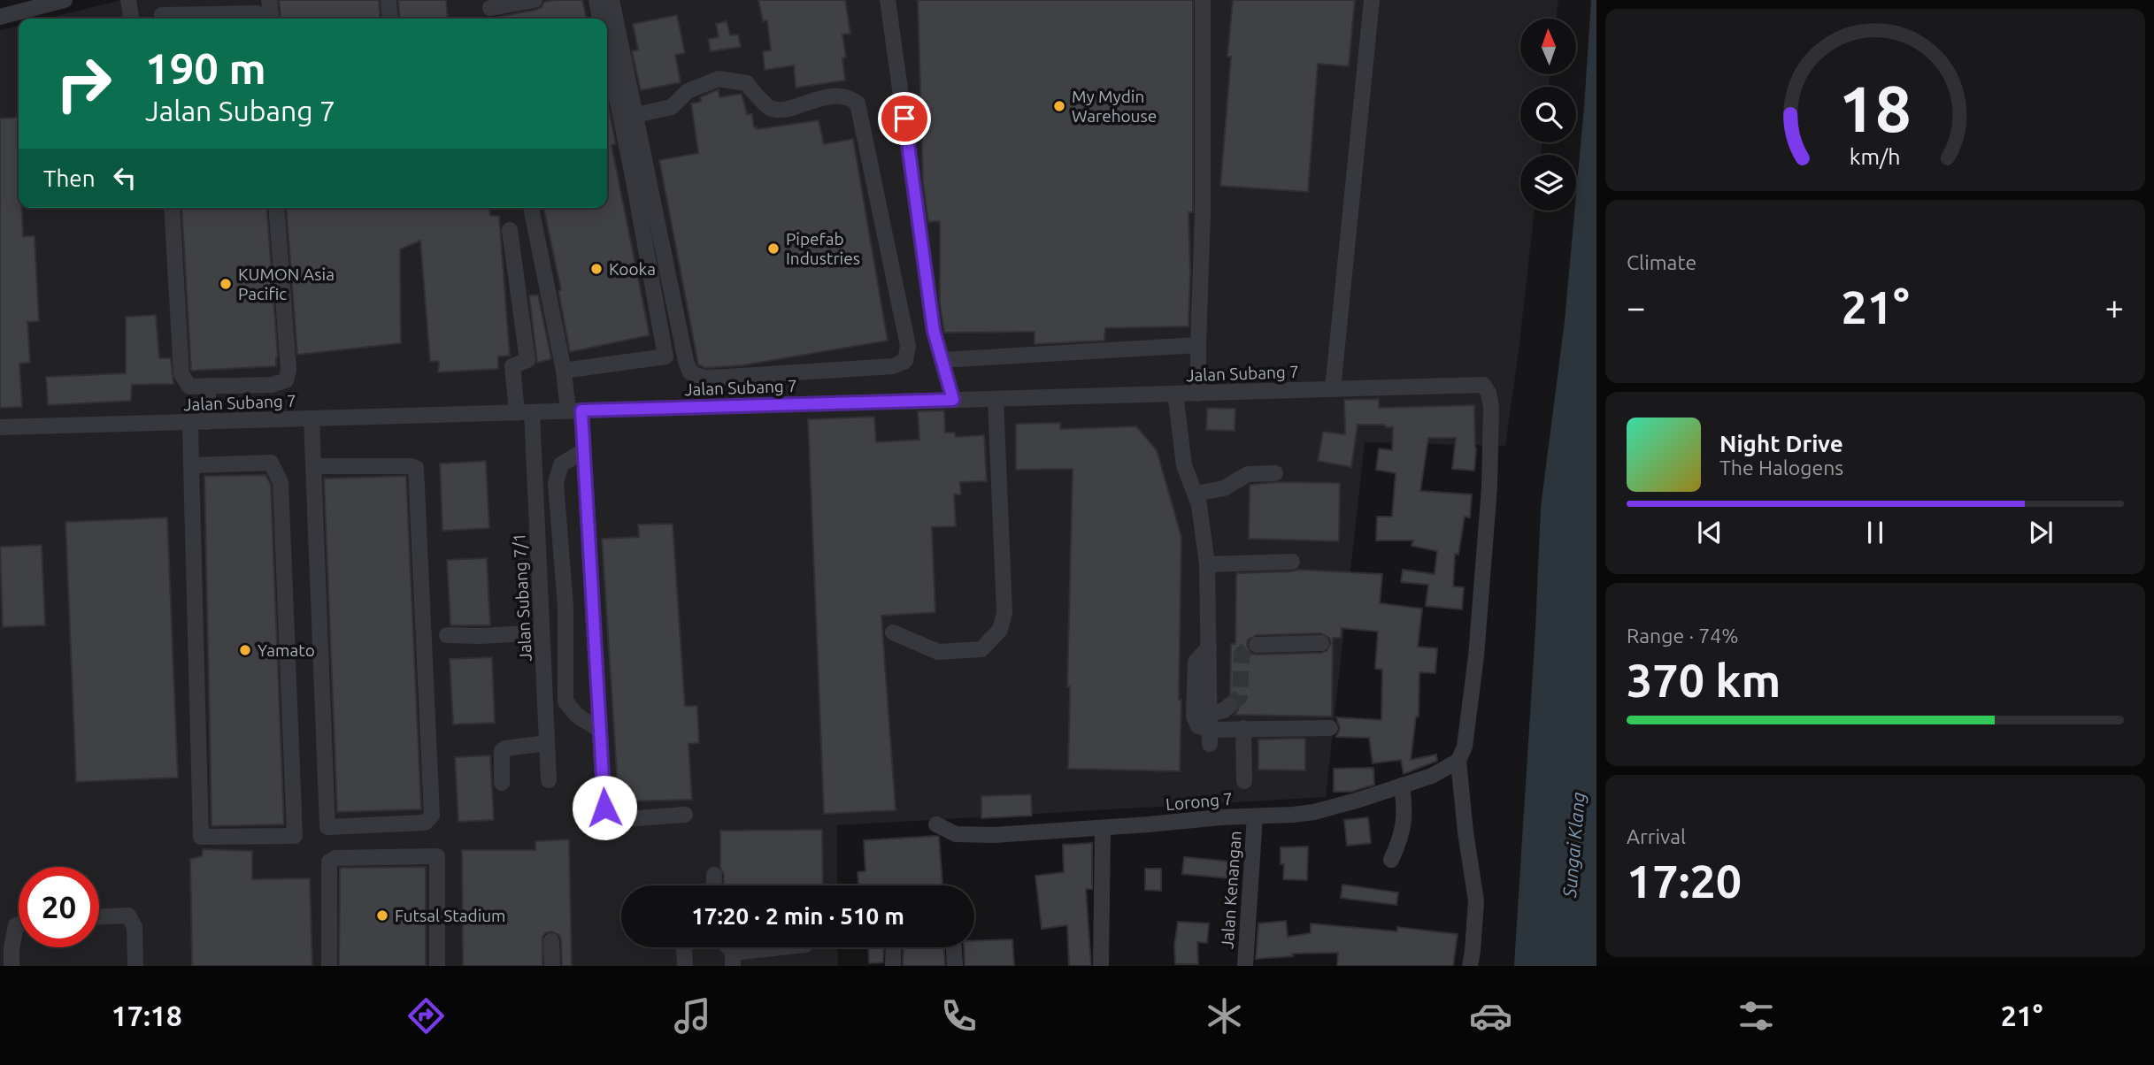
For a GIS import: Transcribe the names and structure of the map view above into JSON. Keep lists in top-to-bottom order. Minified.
{"streets":{"street":["Jalan Subang 7","Jalan Subang 7/1","Lorong 7","Jalan Kenangan"]},"crossings":[["Jalan Subang 7","Jalan Subang 7/1"],["Jalan Subang 7","Lorong 7"],["Lorong 7","Jalan Kenangan"]],"water":["Sungai Klang"],"places":["My Mydin Warehouse","Pipefab Industries","Kooka","KUMON Asia Pacific","Yamato","Futsal Stadium"],"north":"top","page":{"turn":["190 m","Jalan Subang 7"],"then":"Then","tile":["Climate",["Range · 74%","370 km"],["Arrival","17:20"]],"heat":["−","21°","+"],"song":["Night Drive","The Halogens"],"limit":"20","trip":"17:20 · 2 min · 510 m","tabs":["17:18","21°"],"gauge":["18","km/h"]}}
